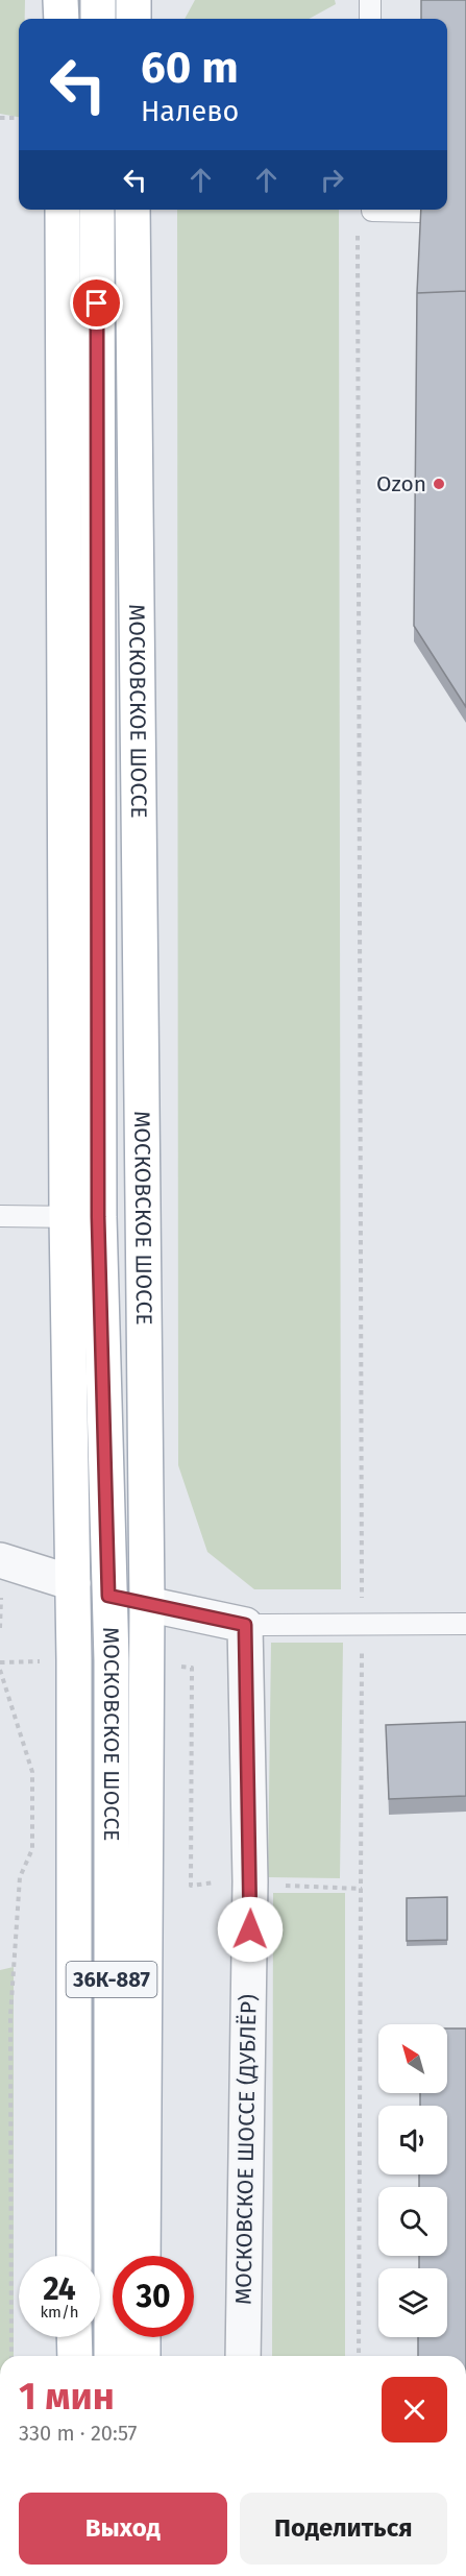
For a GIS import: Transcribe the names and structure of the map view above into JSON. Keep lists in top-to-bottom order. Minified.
{"streets":{"main road":["МОСКОВСКОЕ ШОССЕ","36К-887"],"street":["МОСКОВСКОЕ ШОССЕ (ДУБЛЁР)"]},"places":["Ozon"],"north":"top left","page":{"turn":["60 m","Налево"],"speed":"24 km/h","limit":"30","heading":["1 мин","330 m · 20:57"],"buttons":["Выход","Поделиться"]}}
